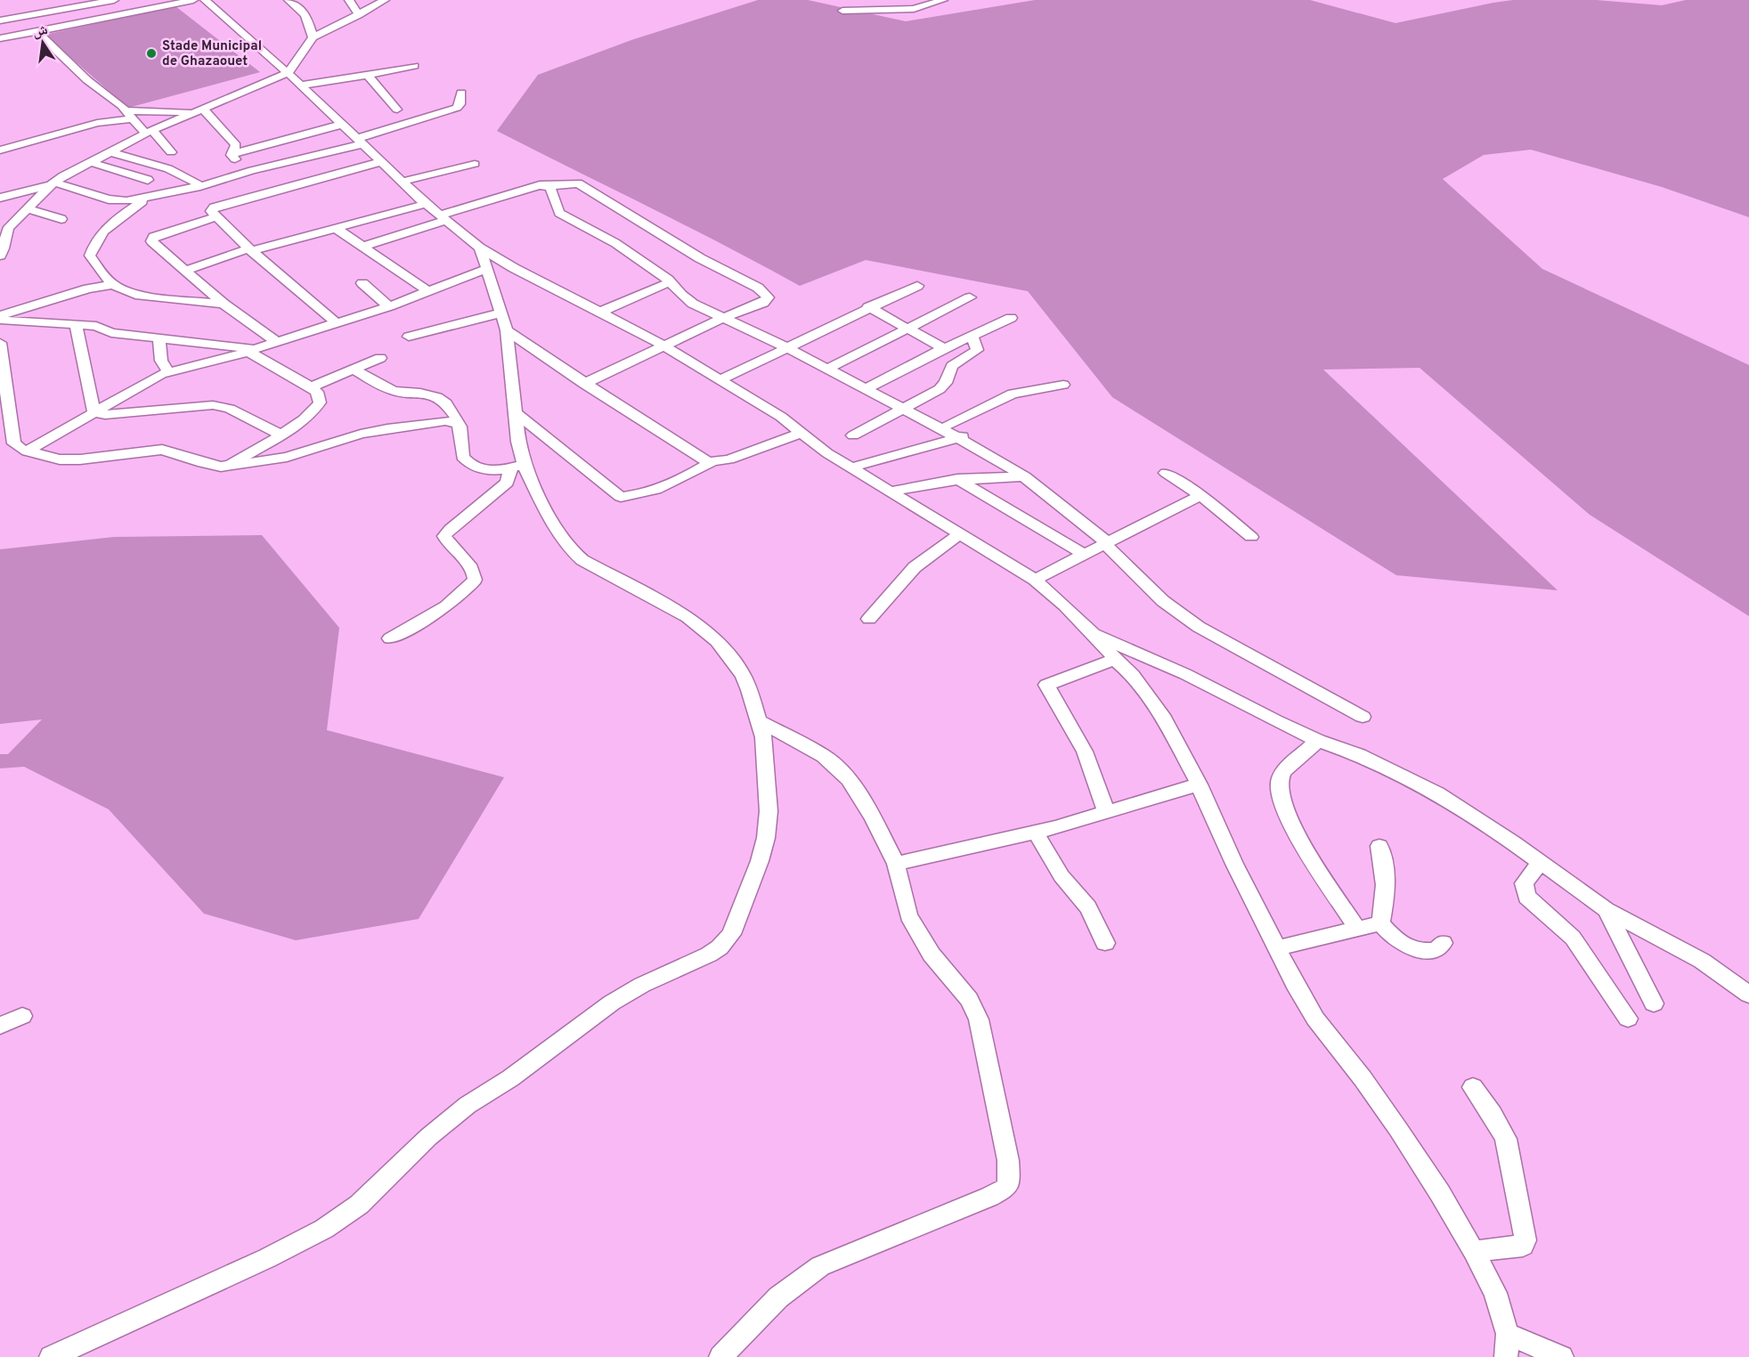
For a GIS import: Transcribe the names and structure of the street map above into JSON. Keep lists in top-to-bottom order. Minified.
{"places":["Stade Municipal de Ghazaouet"],"north":"top"}
